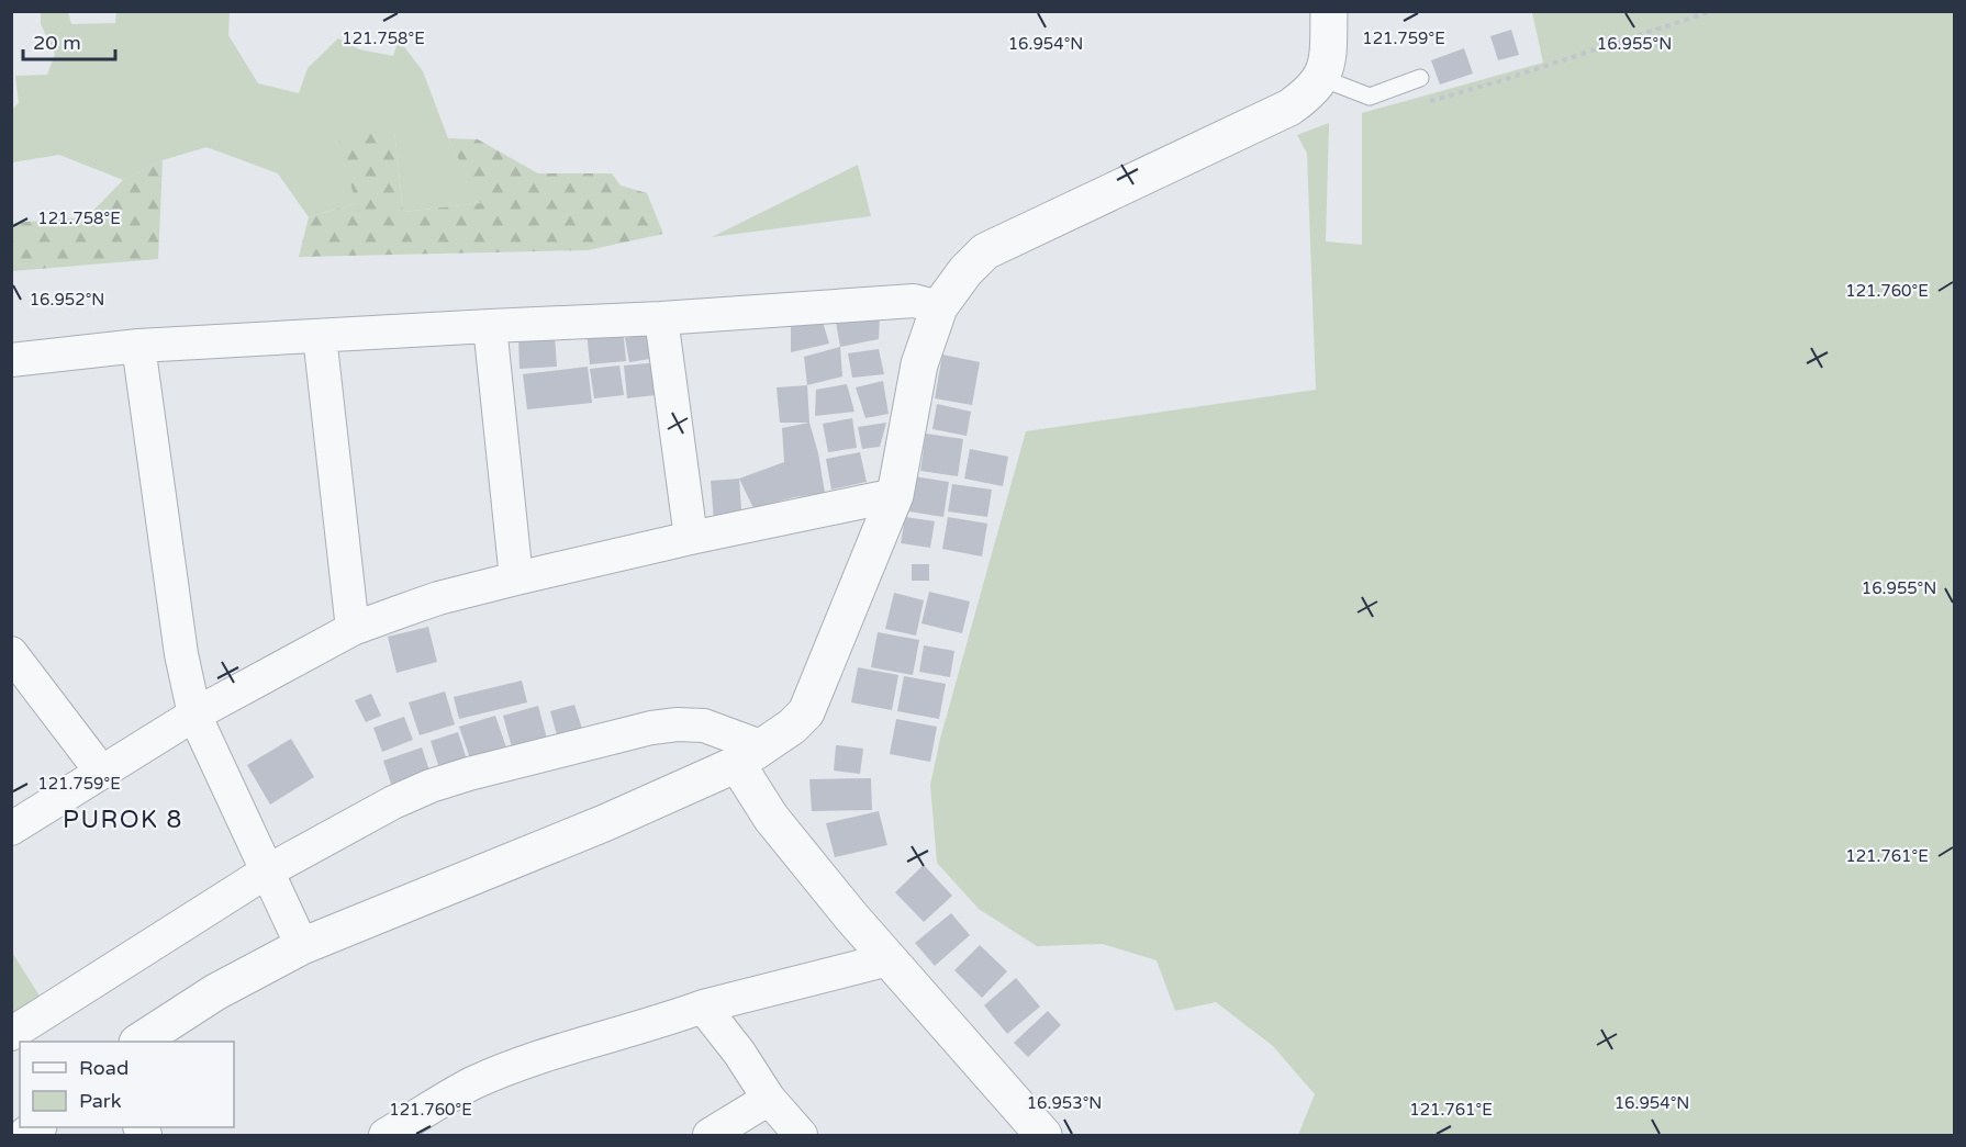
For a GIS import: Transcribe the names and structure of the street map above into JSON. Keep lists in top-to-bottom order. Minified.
{"districts":["PUROK 8"],"legend":["Road","Park"],"scale_bar":"20 m","coordinates":["121.758°E","121.759°E","16.954°N","16.955°N","121.760°E","16.952°N","121.761°E","16.953°N"]}
